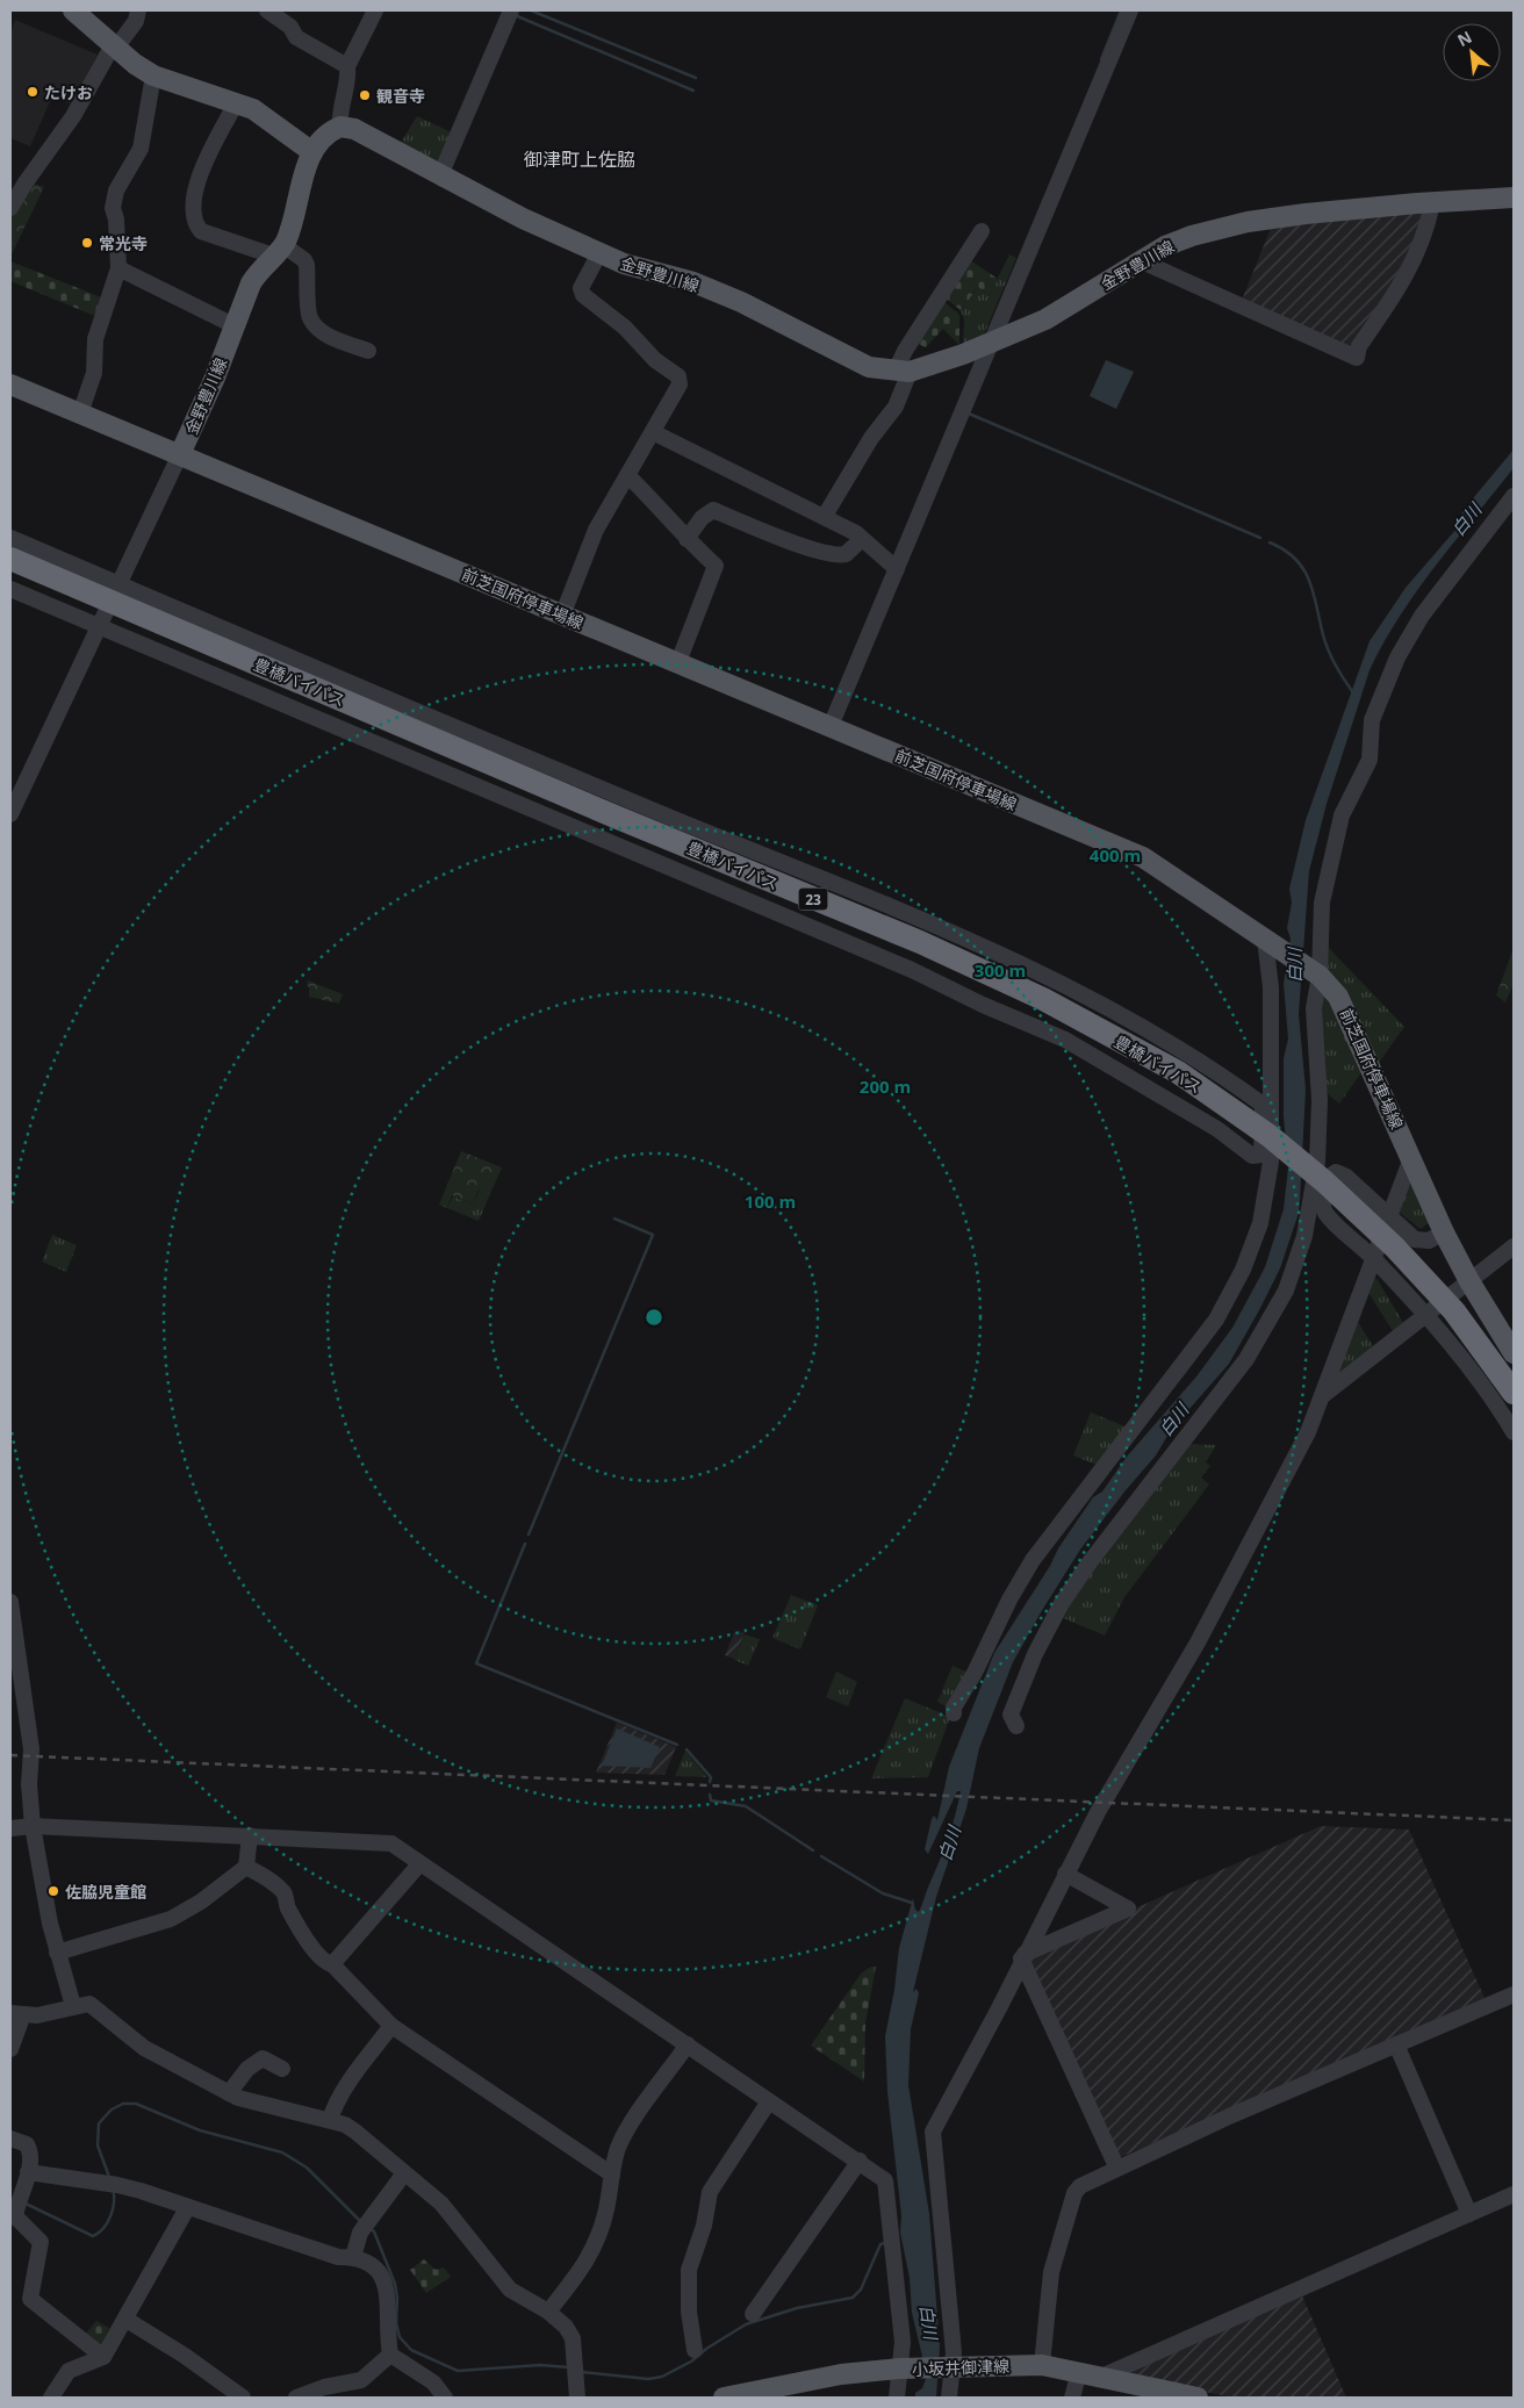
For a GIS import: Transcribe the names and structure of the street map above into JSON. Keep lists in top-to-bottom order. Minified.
{"streets":{"highway":["豊橋バイパス","23"],"main road":["金野豊川線","前芝国府停車場線","小坂井御津線"]},"crossings":[["金野豊川線","前芝国府停車場線"]],"districts":["御津町上佐脇"],"water":["白川"],"places":["たけお","観音寺","常光寺","佐脇児童館"],"north":"top left","rings":["400 m","300 m","200 m","100 m"]}
